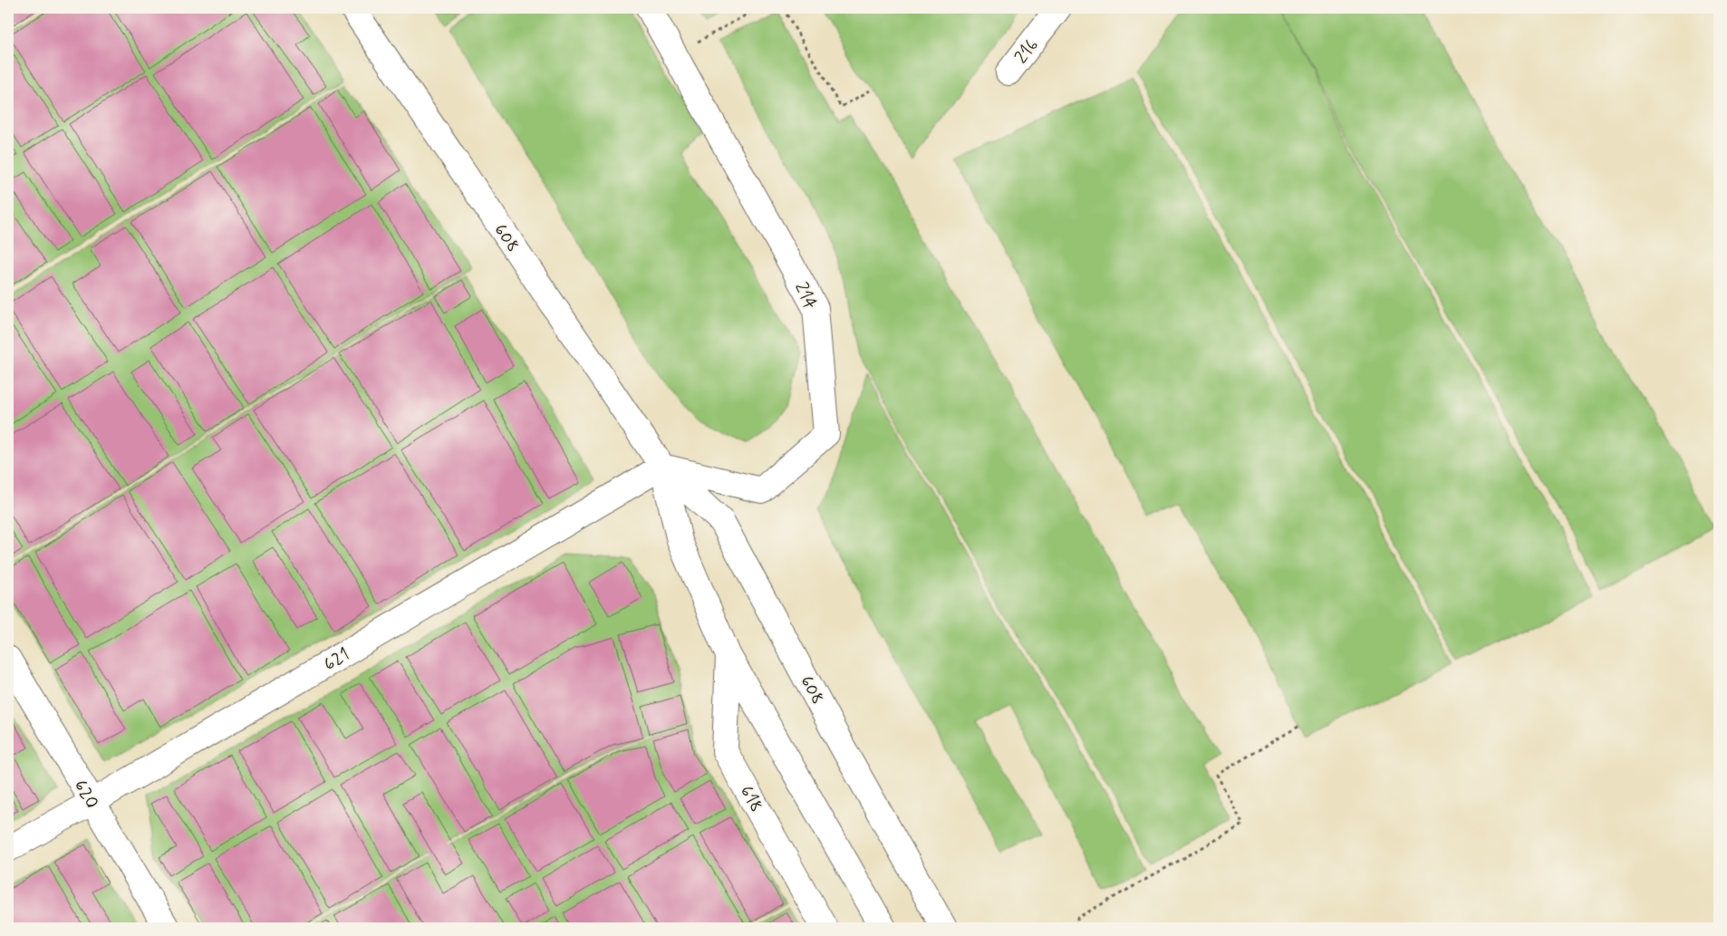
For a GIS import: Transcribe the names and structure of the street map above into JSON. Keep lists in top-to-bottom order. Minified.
{"streets":{"street":["216","608","214","621","620","618"]},"crossings":[["608","214"],["608","621"],["608","618"],["214","621"],["621","620"]]}
